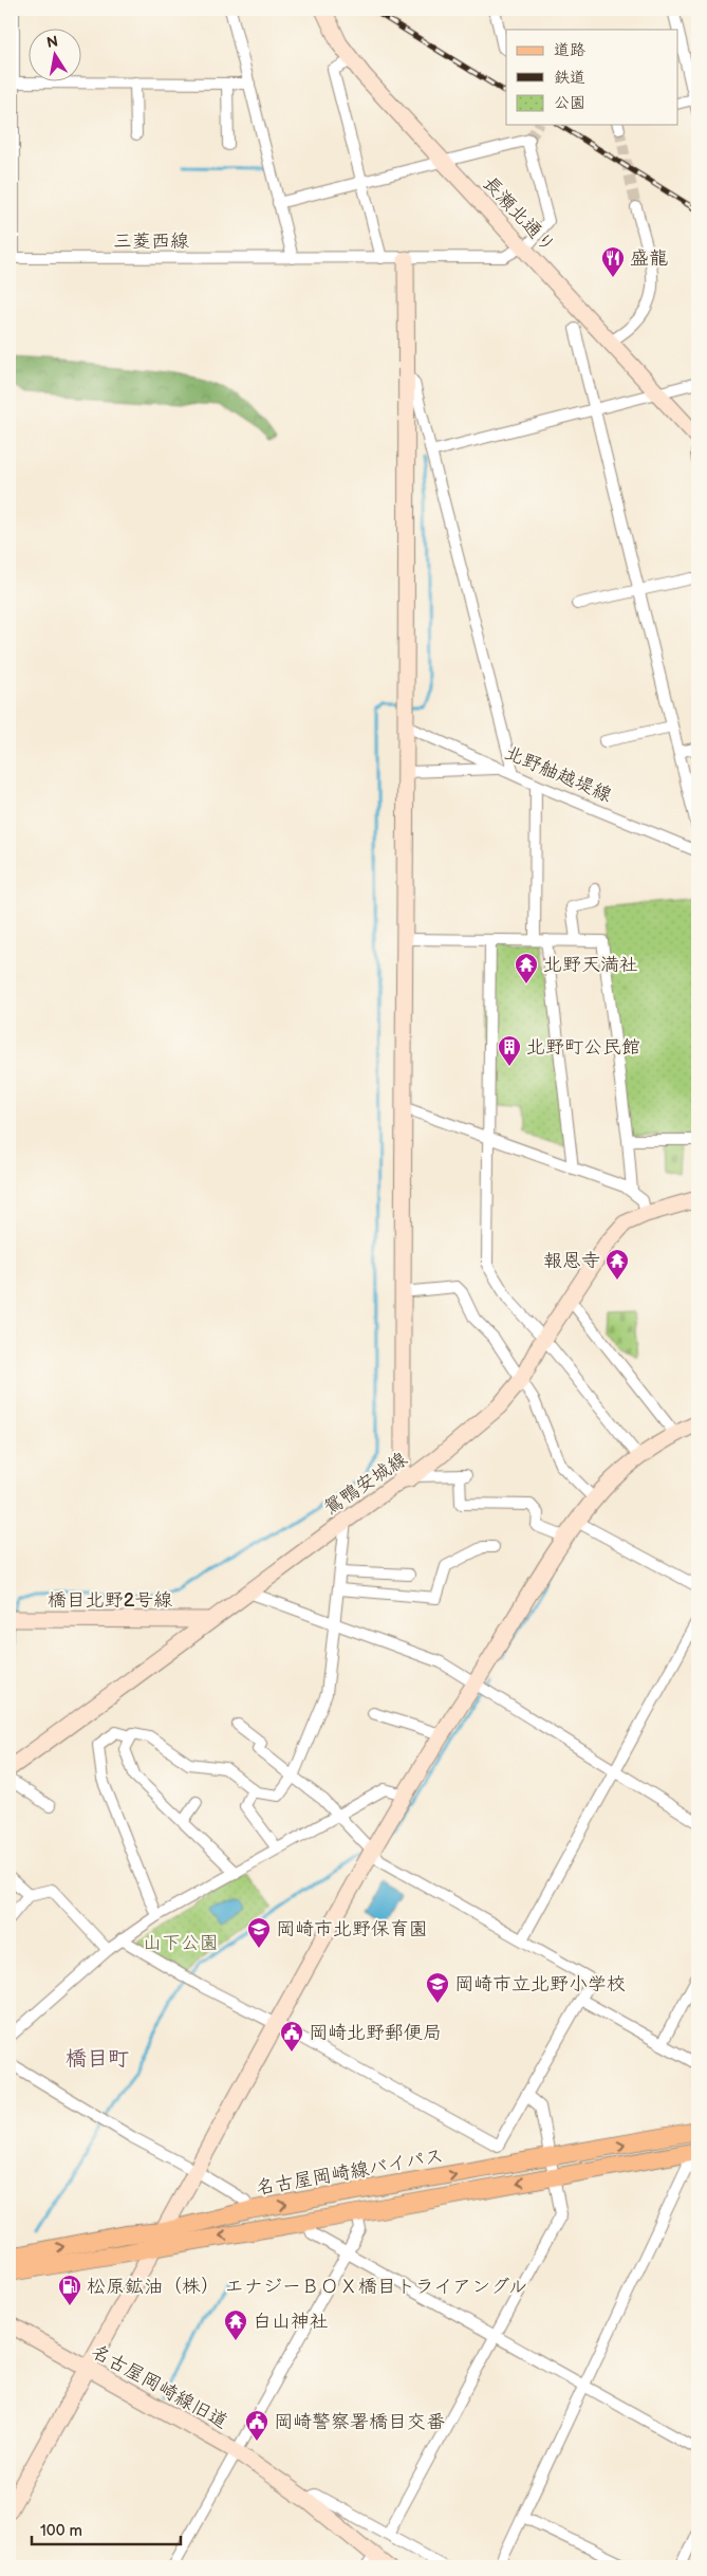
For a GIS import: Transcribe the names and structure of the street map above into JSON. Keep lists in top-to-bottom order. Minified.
{"streets":{"main road":["名古屋岡崎線バイパス"],"street":["長瀬北通り","三菱西線","北野舳越堤線","鴛鴨安城線","橋目北野2号線","名古屋岡崎線旧道"]},"crossings":[["鴛鴨安城線","橋目北野2号線"]],"districts":["橋目町"],"parks":["山下公園"],"places":{"restaurant":["盛龍"],"temple":["北野天満社","報恩寺","白山神社"],"building":["北野町公民館"],"school or university":["岡崎市北野保育園","岡崎市立北野小学校"],"public building":["岡崎北野郵便局","岡崎警察署橋目交番"],"fuel station":["松原鉱油（株） エナジーＢＯＸ橋目トライアングル"]},"legend":["道路","鉄道","公園"],"scale_bar":"100 m","north":"top"}
